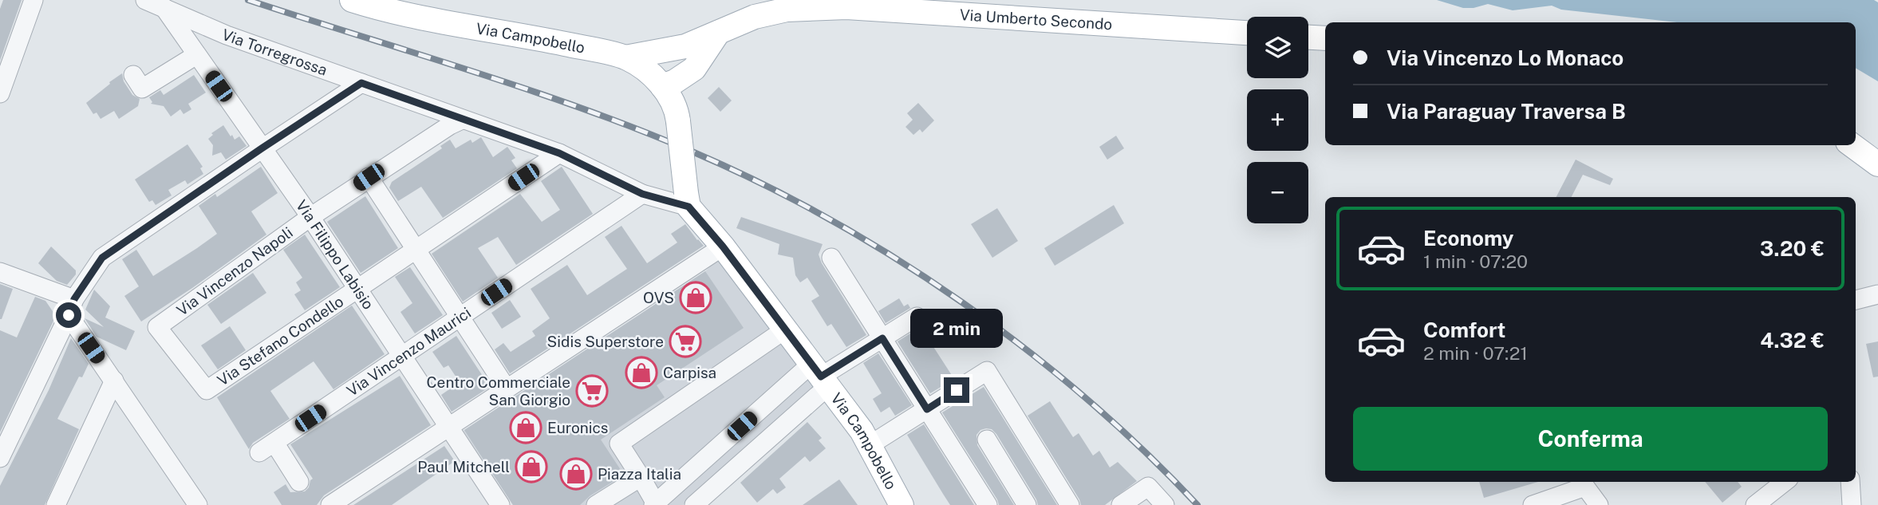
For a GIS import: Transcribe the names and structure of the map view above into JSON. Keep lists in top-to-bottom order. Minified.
{"streets":{"main road":["Via Umberto Secondo","Via Campobello"],"street":["Via Torregrossa","Via Filippo Labisio","Via Vincenzo Napoli","Via Stefano Condello","Via Vincenzo Maurici"]},"crossings":[["Via Campobello","Via Torregrossa"],["Via Torregrossa","Via Filippo Labisio"],["Via Torregrossa","Via Vincenzo Napoli"],["Via Torregrossa","Via Stefano Condello"],["Via Torregrossa","Via Vincenzo Maurici"],["Via Filippo Labisio","Via Vincenzo Napoli"],["Via Filippo Labisio","Via Stefano Condello"],["Via Filippo Labisio","Via Vincenzo Maurici"],["Via Vincenzo Napoli","Via Stefano Condello"]],"places":{"shop":["OVS","Carpisa","Euronics","Paul Mitchell","Piazza Italia"],"supermarket":["Sidis Superstore","Centro Commerciale San Giorgio"]},"page":{"map_buttons":["+","−"],"banner":["Via Vincenzo Lo Monaco","Via Paraguay Traversa B"],"list":[{"name":"Economy","note":"1 min · 07:20","value":"3.20 €"},{"name":"Comfort","note":"2 min · 07:21","value":"4.32 €"}],"bubble":"2 min","buttons":"Conferma"}}
